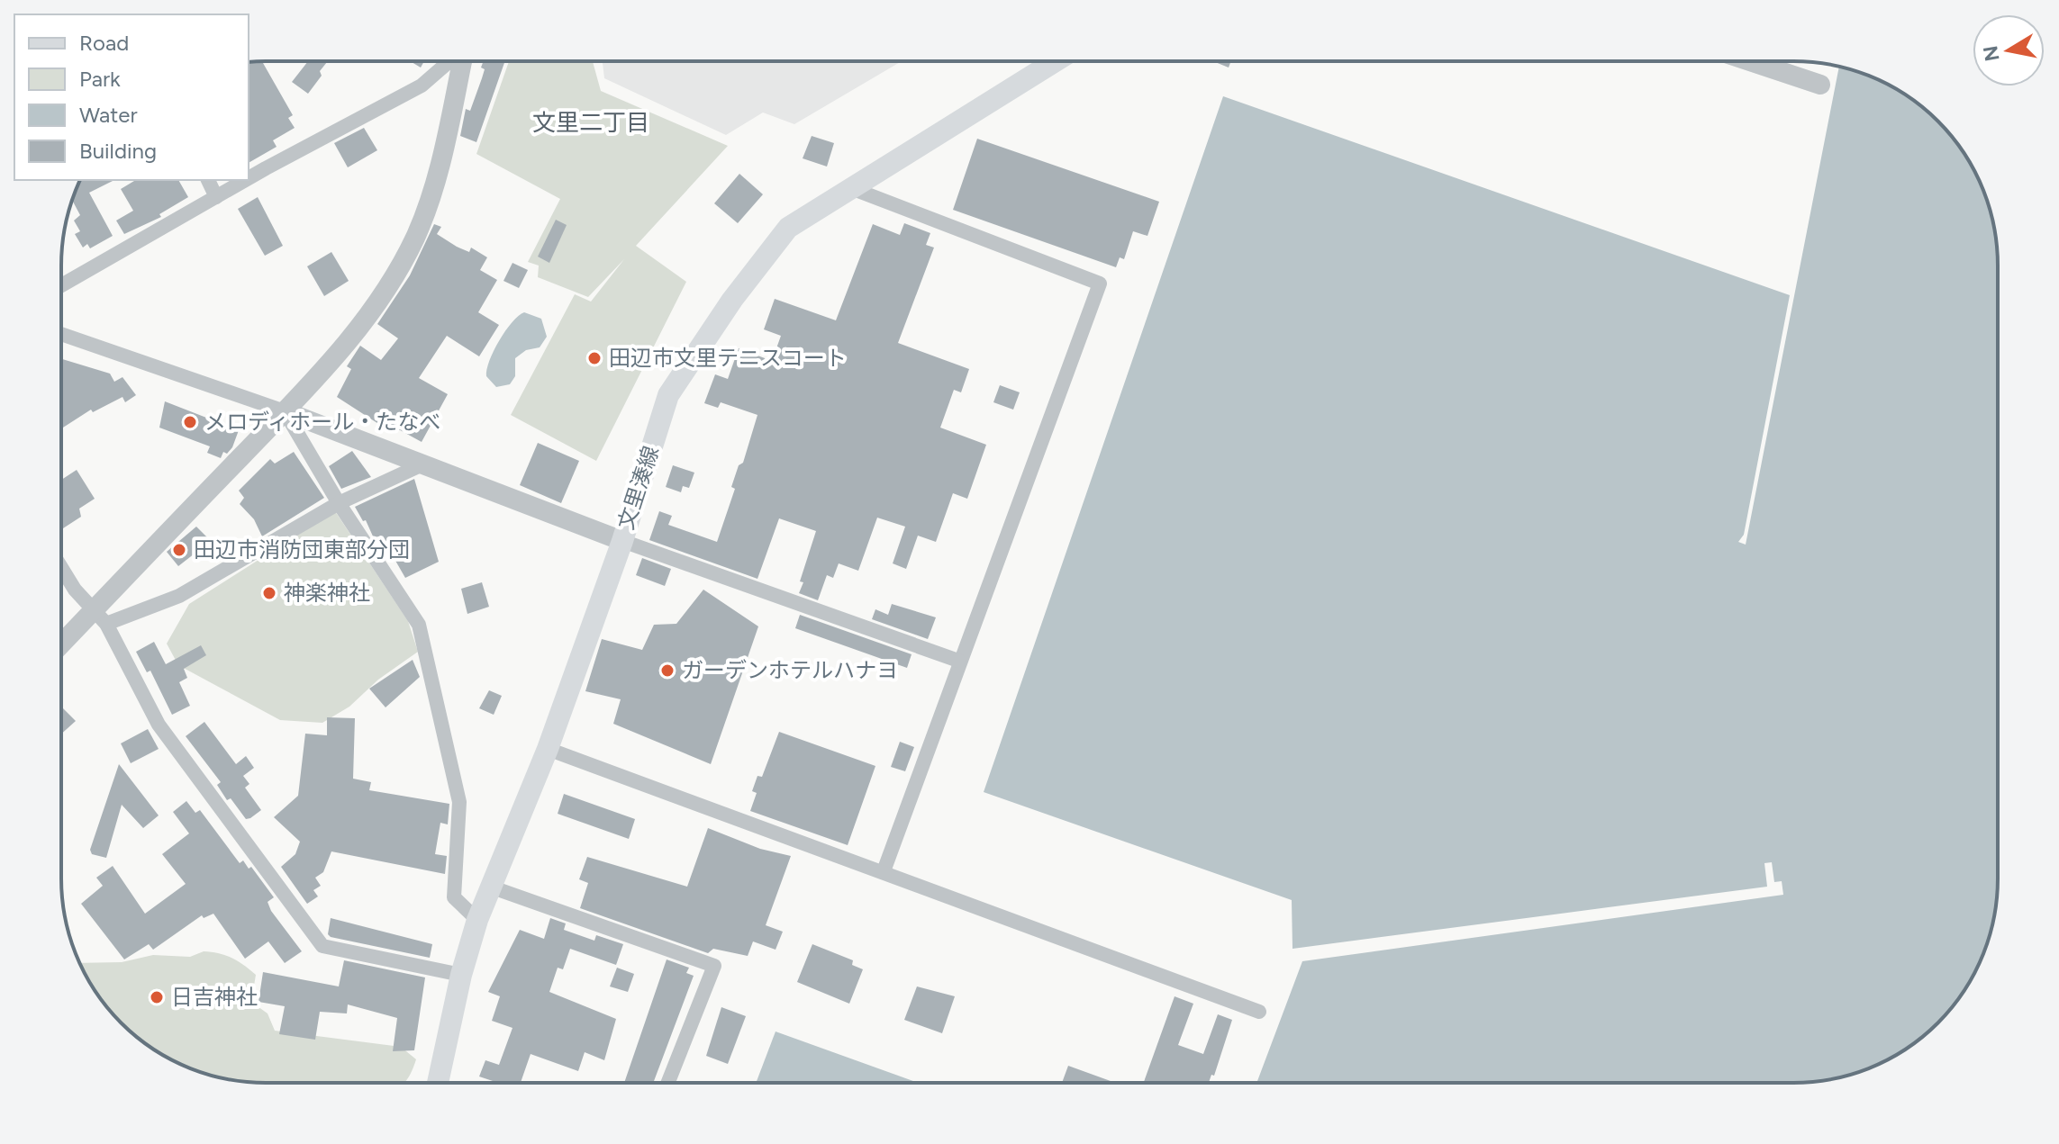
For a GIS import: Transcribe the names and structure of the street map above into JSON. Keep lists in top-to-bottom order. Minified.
{"streets":{"main road":["文里湊線"]},"districts":["文里二丁目"],"places":["田辺市文里テニスコート","メロディホール・たなべ","田辺市消防団東部分団","神楽神社","ガーデンホテルハナヨ","日吉神社"],"legend":["Road","Park","Water","Building"],"north":"left"}
